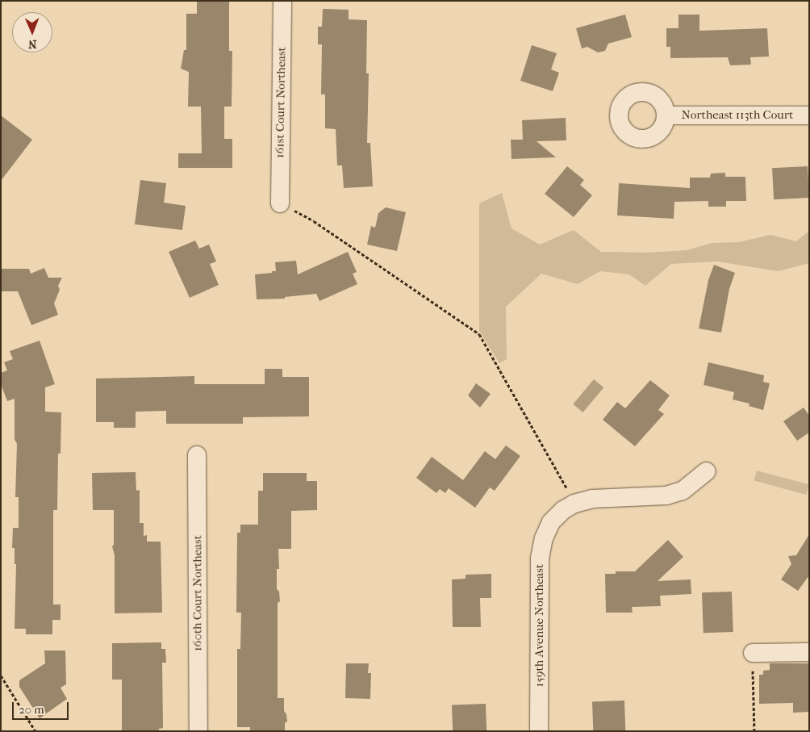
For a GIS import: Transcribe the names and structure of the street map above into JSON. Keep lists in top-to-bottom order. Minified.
{"streets":{"street":["161st Court Northeast","Northeast 113th Court","160th Court Northeast","159th Avenue Northeast"]},"scale_bar":"20 m","north":"bottom"}
